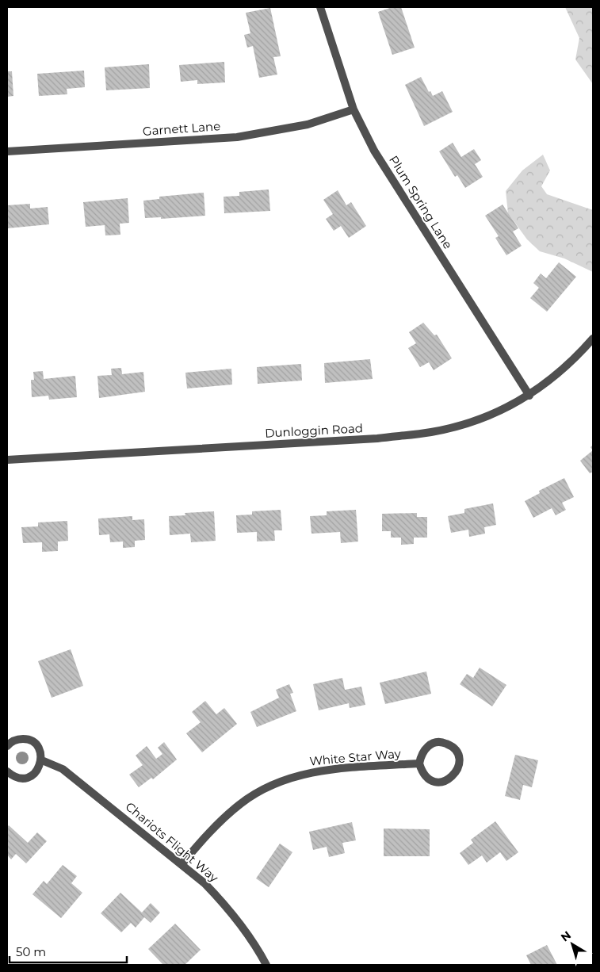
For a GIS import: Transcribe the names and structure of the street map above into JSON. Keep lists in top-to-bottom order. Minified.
{"streets":{"street":["Garnett Lane","Plum Spring Lane","Dunloggin Road","White Star Way","Chariots Flight Way"]},"crossings":[["Garnett Lane","Plum Spring Lane"],["Plum Spring Lane","Dunloggin Road"],["White Star Way","Chariots Flight Way"]],"scale_bar":"50 m","north":"top left"}
